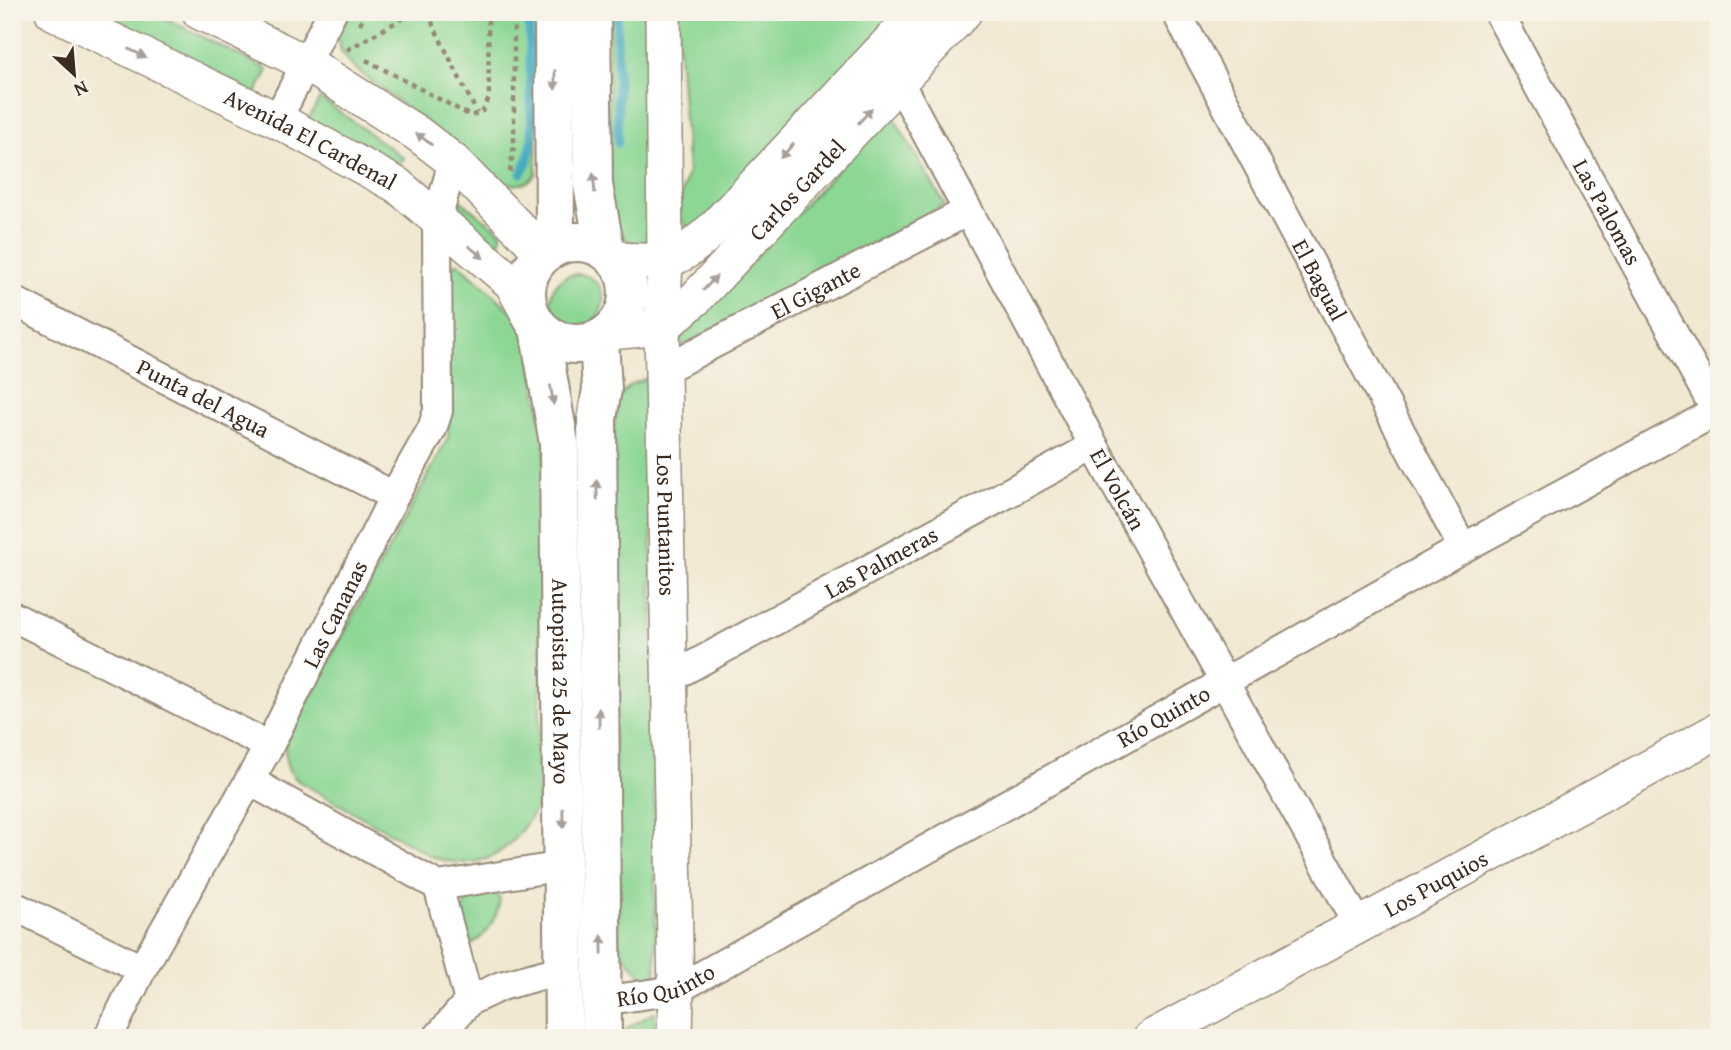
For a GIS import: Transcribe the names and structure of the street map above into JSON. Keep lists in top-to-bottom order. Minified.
{"streets":{"main road":["Autopista 25 de Mayo"],"street":["Avenida El Cardenal","Carlos Gardel","Las Palomas","El Bagual","El Gigante","Punta del Agua","El Volcán","Los Puntanitos","Las Palmeras","Las Cananas","Río Quinto","Los Puquios"]},"crossings":[["Avenida El Cardenal","Carlos Gardel"],["Avenida El Cardenal","Las Cananas"],["Avenida El Cardenal","Autopista 25 de Mayo"],["Carlos Gardel","El Volcán"],["Carlos Gardel","Los Puntanitos"],["Carlos Gardel","Autopista 25 de Mayo"],["Las Palomas","Río Quinto"],["El Bagual","Río Quinto"],["El Gigante","El Volcán"],["El Gigante","Los Puntanitos"],["Punta del Agua","Las Cananas"],["El Volcán","Las Palmeras"],["El Volcán","Río Quinto"],["El Volcán","Los Puquios"],["Los Puntanitos","Las Palmeras"],["Los Puntanitos","Río Quinto"],["Autopista 25 de Mayo","Río Quinto"]],"north":"bottom right"}
